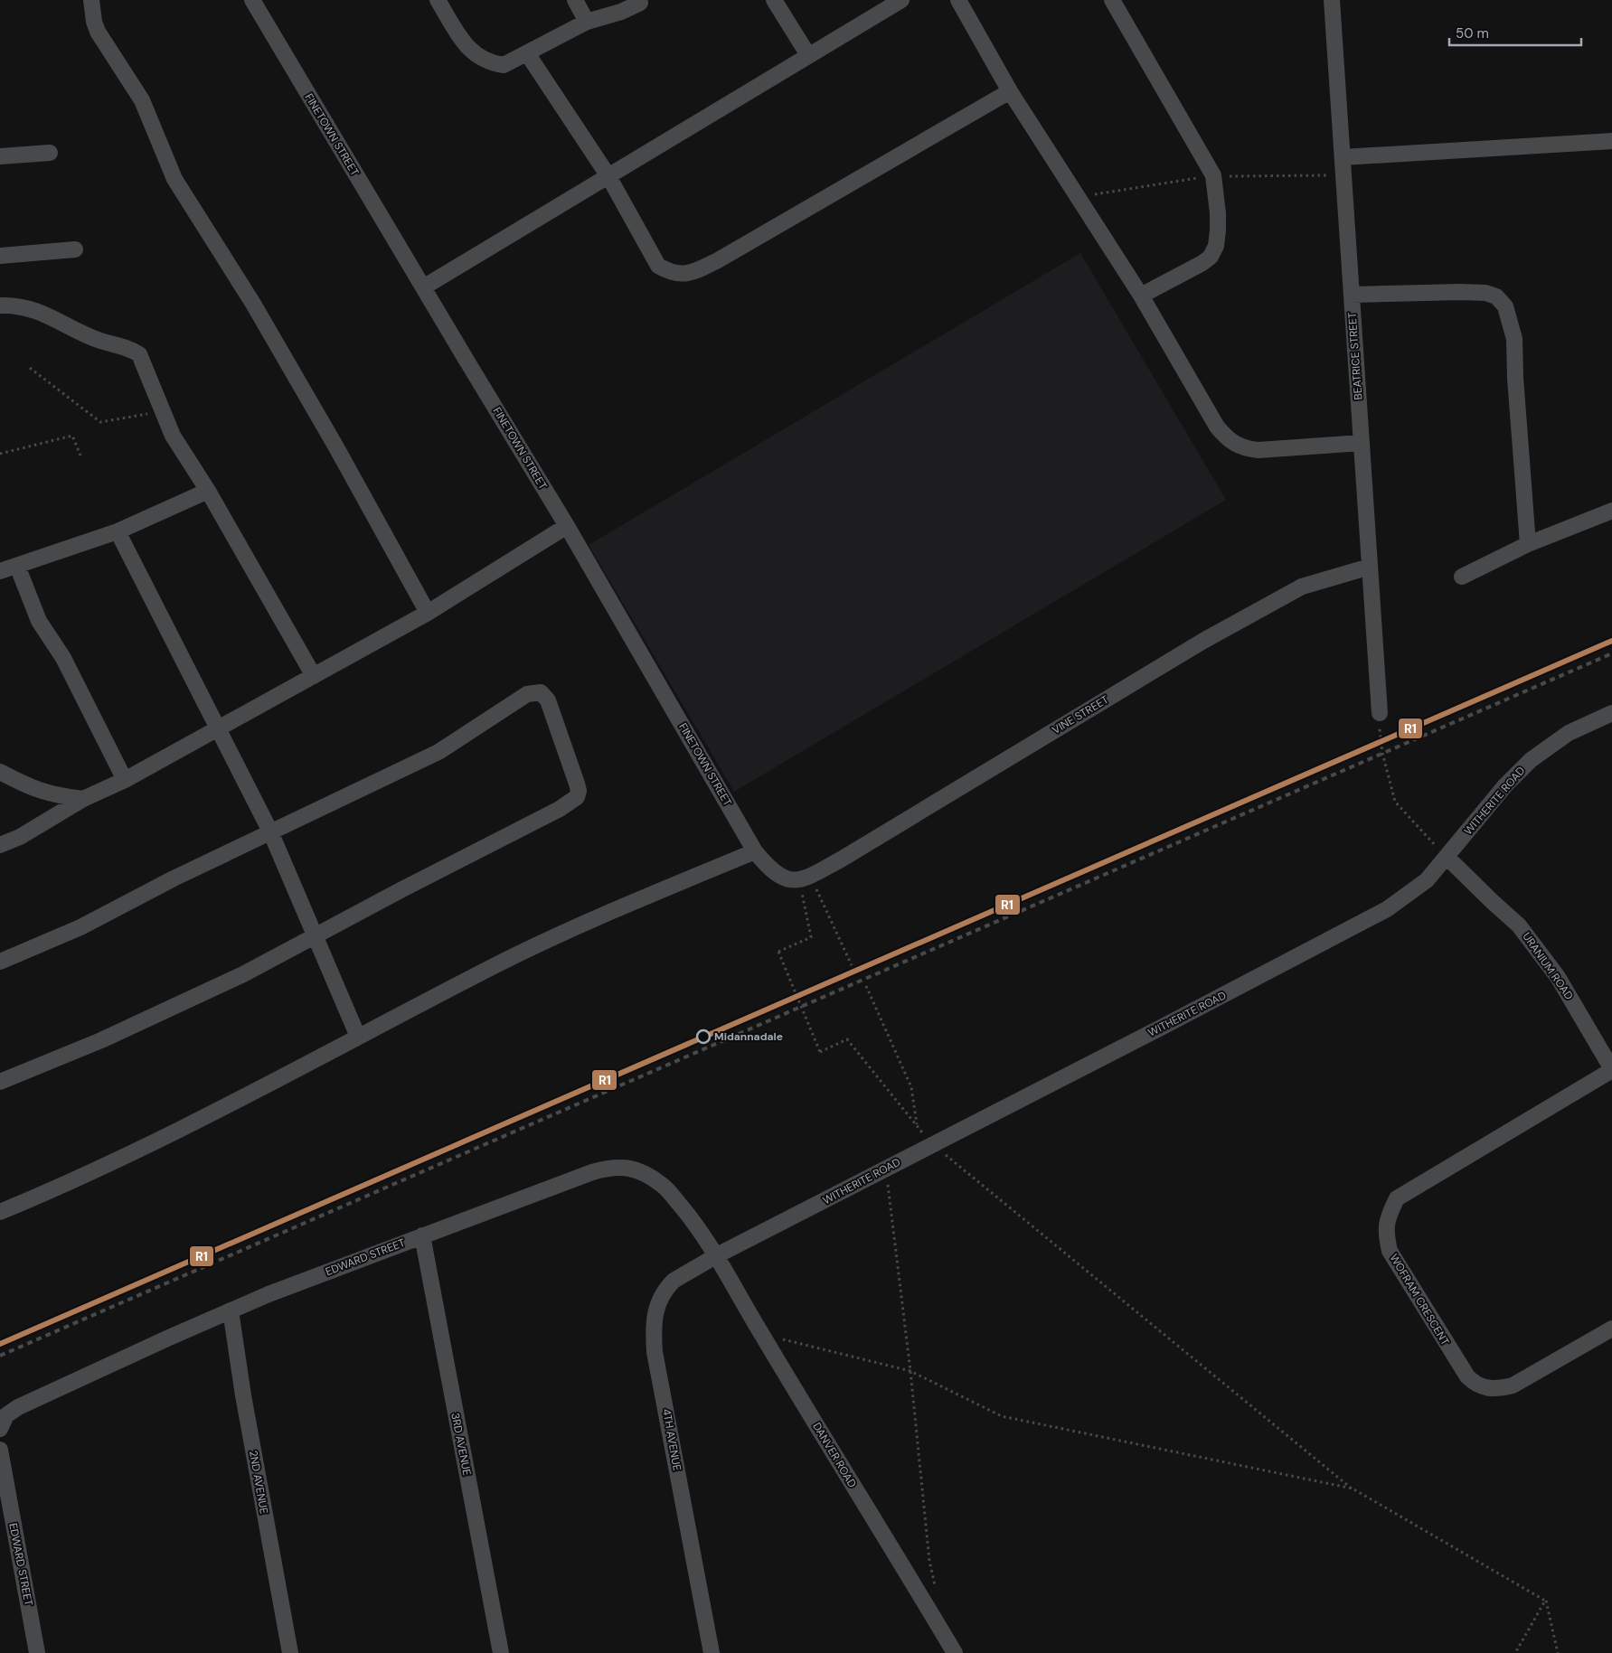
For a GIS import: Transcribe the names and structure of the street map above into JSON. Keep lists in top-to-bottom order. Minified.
{"streets":{"street":["FINETOWN STREET","BEATRICE STREET","VINE STREET","WITHERITE ROAD","URANIUM ROAD","EDWARD STREET","WOFRAM CRESCENT","4TH AVENUE","3RD AVENUE","DANVER ROAD","2ND AVENUE"]},"crossings":[["FINETOWN STREET","VINE STREET"],["BEATRICE STREET","VINE STREET"],["WITHERITE ROAD","URANIUM ROAD"],["WITHERITE ROAD","EDWARD STREET"],["WITHERITE ROAD","4TH AVENUE"],["WITHERITE ROAD","DANVER ROAD"],["URANIUM ROAD","WOFRAM CRESCENT"],["EDWARD STREET","4TH AVENUE"],["EDWARD STREET","3RD AVENUE"],["EDWARD STREET","DANVER ROAD"],["EDWARD STREET","2ND AVENUE"],["4TH AVENUE","DANVER ROAD"]],"places":["Midannadale"],"lines":["transit line R1"],"scale_bar":"50 m"}
